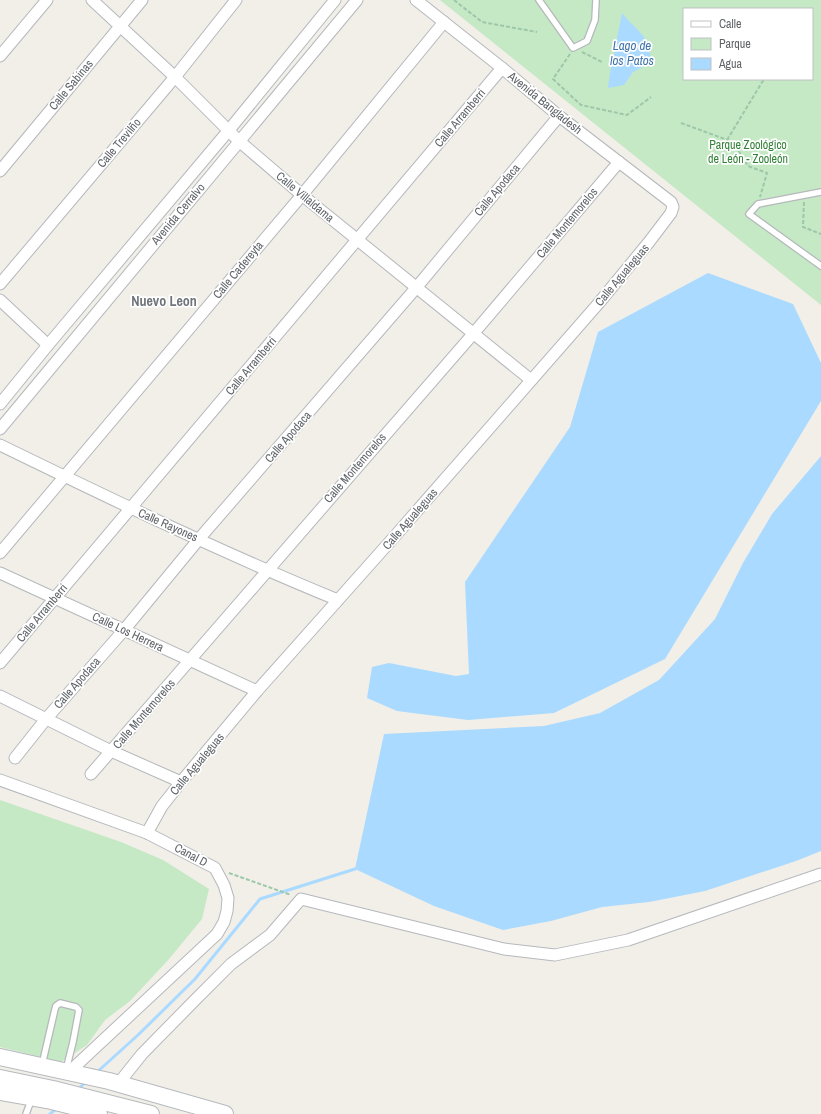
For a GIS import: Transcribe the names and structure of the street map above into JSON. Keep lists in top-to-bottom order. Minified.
{"streets":{"street":["Calle Sabinas","Avenida Bangladesh","Calle Arramberri","Calle Trevilño","Calle Apodaca","Calle Villaldama","Avenida Cerralvo","Calle Montemorelos","Calle Cadereyta","Calle Agualeguas","Calle Rayones","Calle Los Herrera","Canal D"]},"crossings":[["Calle Sabinas","Calle Villaldama"],["Avenida Bangladesh","Calle Arramberri"],["Avenida Bangladesh","Calle Apodaca"],["Avenida Bangladesh","Calle Montemorelos"],["Avenida Bangladesh","Calle Cadereyta"],["Avenida Bangladesh","Calle Agualeguas"],["Calle Arramberri","Calle Villaldama"],["Calle Arramberri","Calle Rayones"],["Calle Arramberri","Calle Los Herrera"],["Calle Trevilño","Calle Villaldama"],["Calle Apodaca","Calle Villaldama"],["Calle Apodaca","Calle Rayones"],["Calle Apodaca","Calle Los Herrera"],["Calle Villaldama","Avenida Cerralvo"],["Calle Villaldama","Calle Montemorelos"],["Calle Villaldama","Calle Cadereyta"],["Calle Villaldama","Calle Agualeguas"],["Calle Montemorelos","Calle Rayones"],["Calle Montemorelos","Calle Los Herrera"],["Calle Cadereyta","Calle Rayones"],["Calle Agualeguas","Calle Rayones"],["Calle Agualeguas","Calle Los Herrera"],["Calle Agualeguas","Canal D"]],"districts":["Nuevo Leon"],"water":["Lago de los Patos"],"parks":["Parque Zoológico de León - Zooleón"],"legend":["Calle","Parque","Agua"]}
